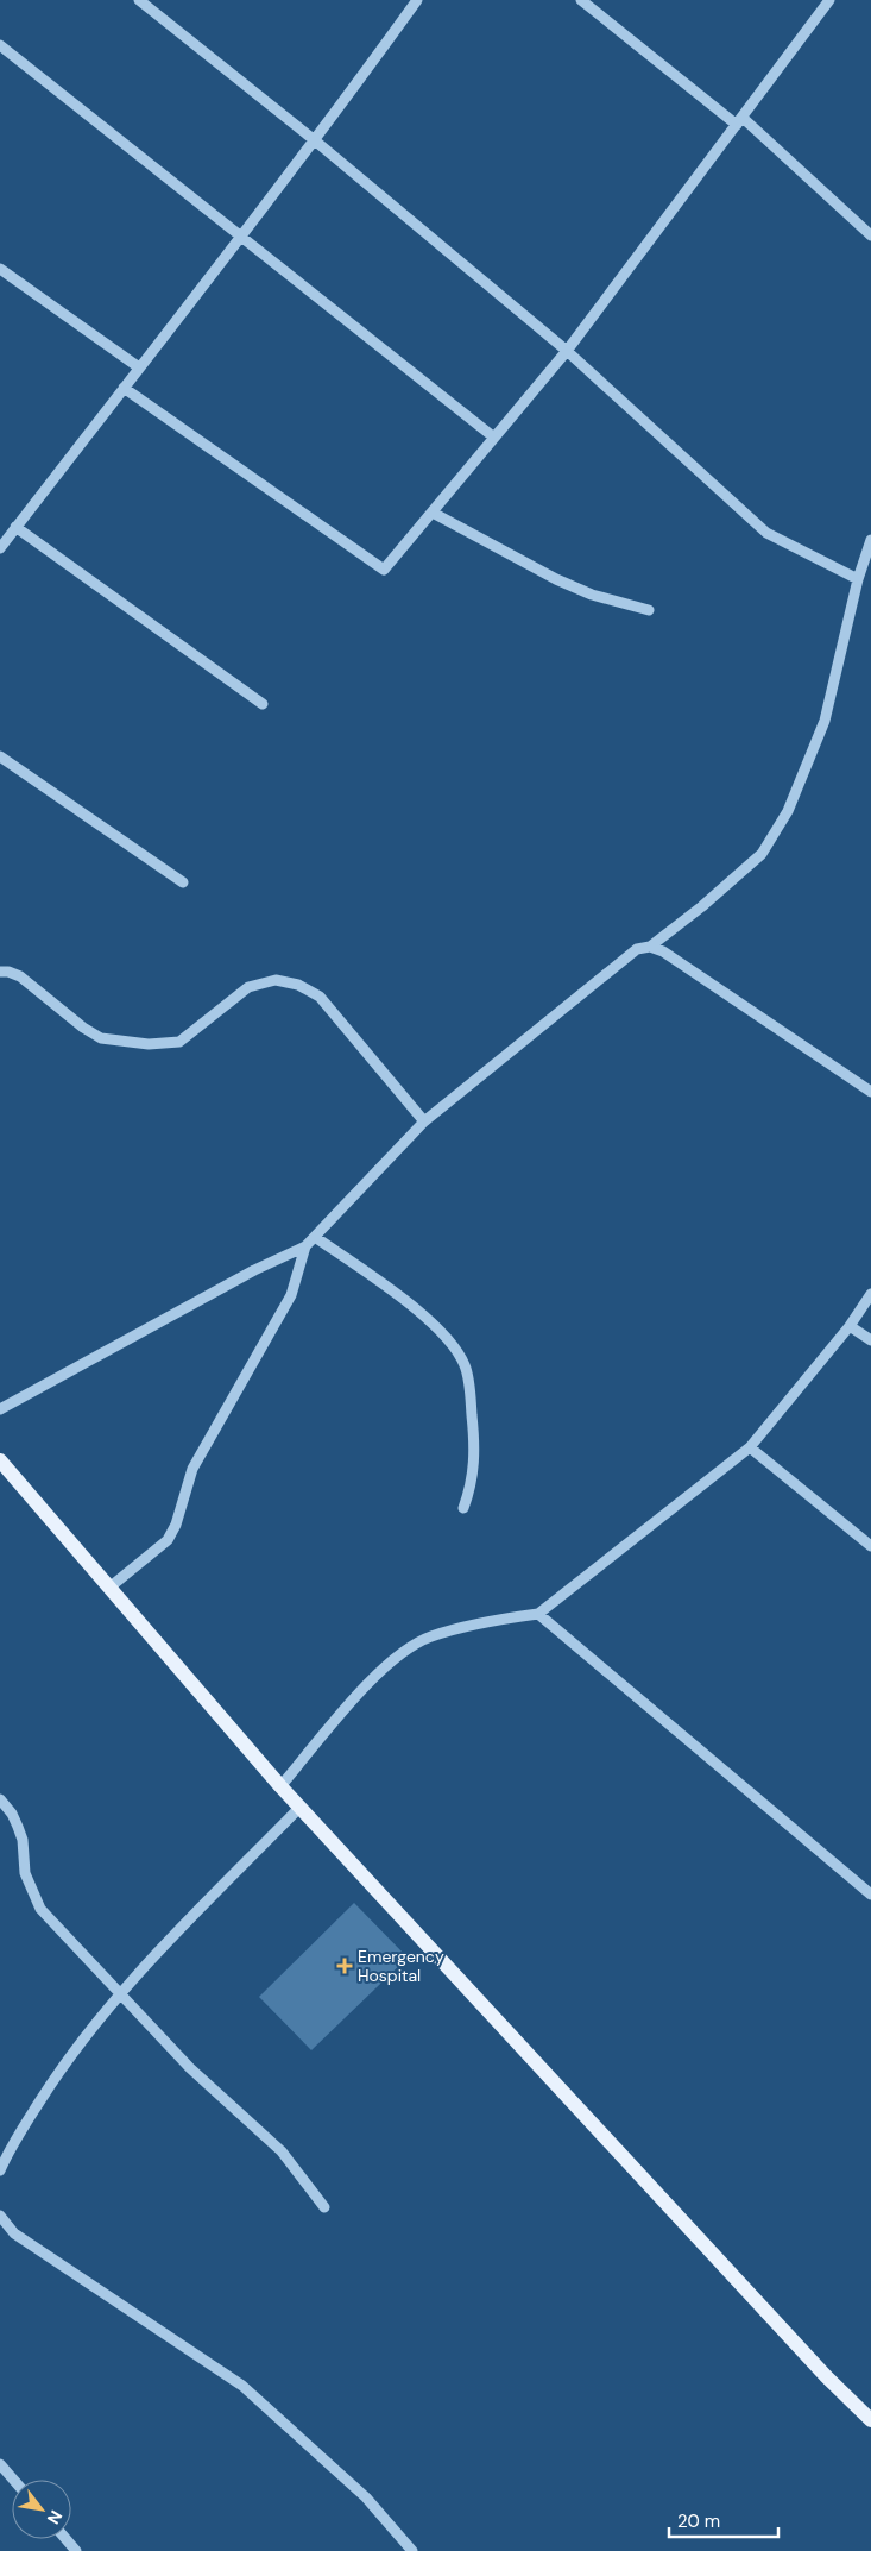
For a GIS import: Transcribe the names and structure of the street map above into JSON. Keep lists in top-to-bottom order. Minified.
{"places":{"health":["Emergency Hospital"]},"scale_bar":"20 m","north":"bottom right"}
